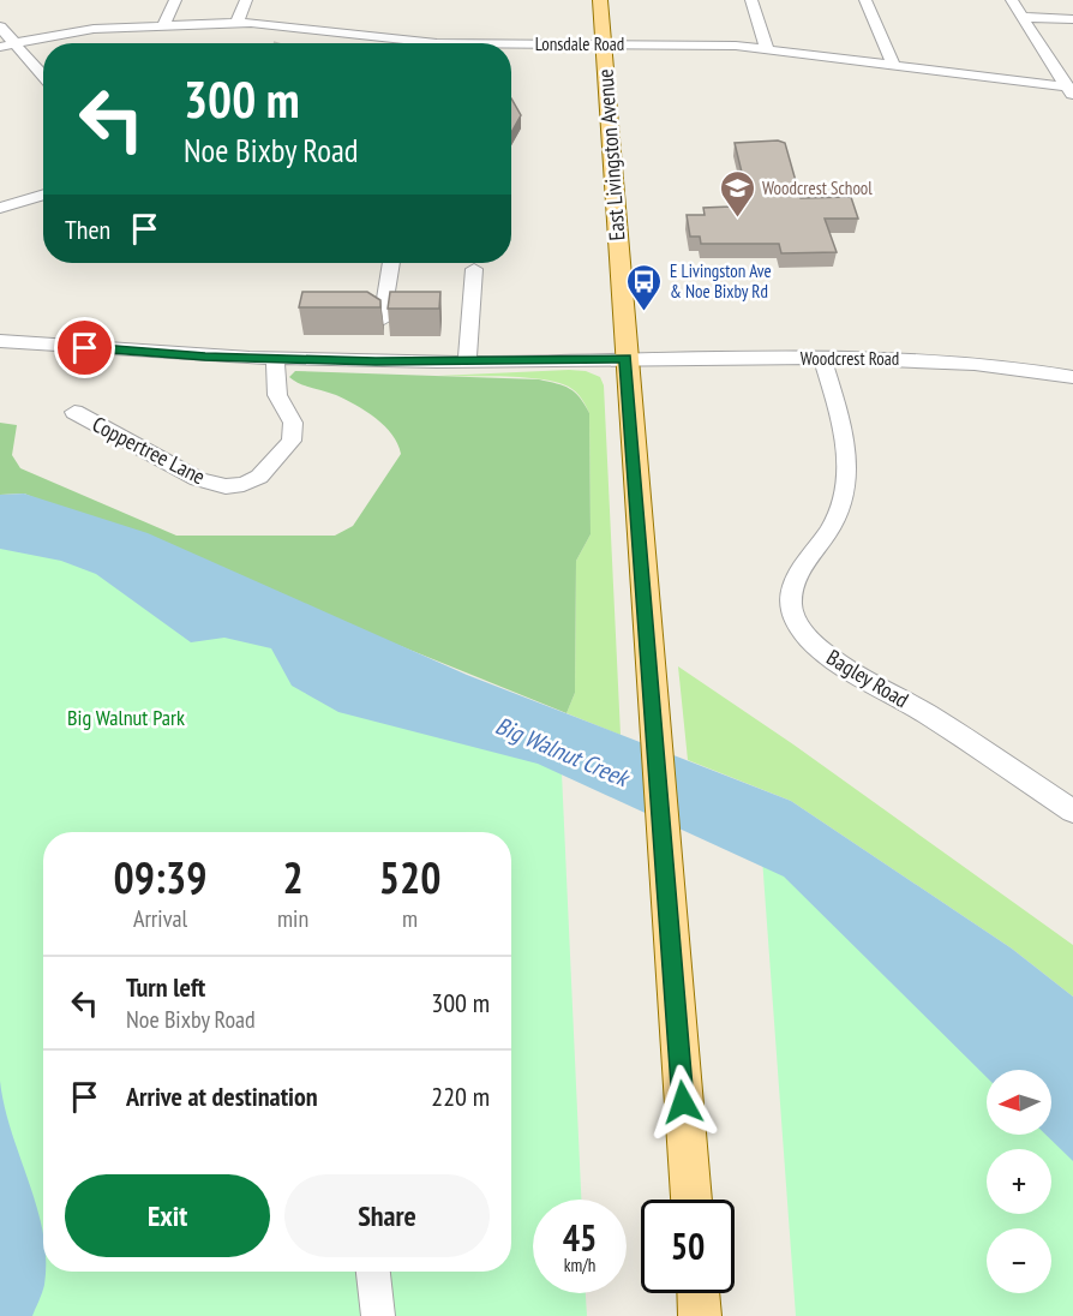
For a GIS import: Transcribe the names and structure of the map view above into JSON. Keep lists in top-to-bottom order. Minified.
{"streets":{"main road":["East Livingston Avenue"],"street":["Lonsdale Road","Woodcrest Road","Coppertree Lane","Bagley Road"]},"crossings":[["Lonsdale Road","East Livingston Avenue"],["East Livingston Avenue","Woodcrest Road"],["Woodcrest Road","Coppertree Lane"],["Woodcrest Road","Bagley Road"]],"water":["Big Walnut Creek"],"parks":["Big Walnut Park"],"places":{"school or university":["Woodcrest School"],"bus stop":["E Livingston Ave & Noe Bixby Rd"]},"north":"left","page":{"turn":["300 m","Noe Bixby Road"],"then":"Then","eta":["09:39","Arrival","2","min","520","m"],"list":[{"name":"Turn left","note":"Noe Bixby Road","value":"300 m"},{"name":"Arrive at destination","value":"220 m"}],"map_buttons":["+","−"],"buttons":["Exit","Share"],"speed":"45 km/h","limit":"50"}}
